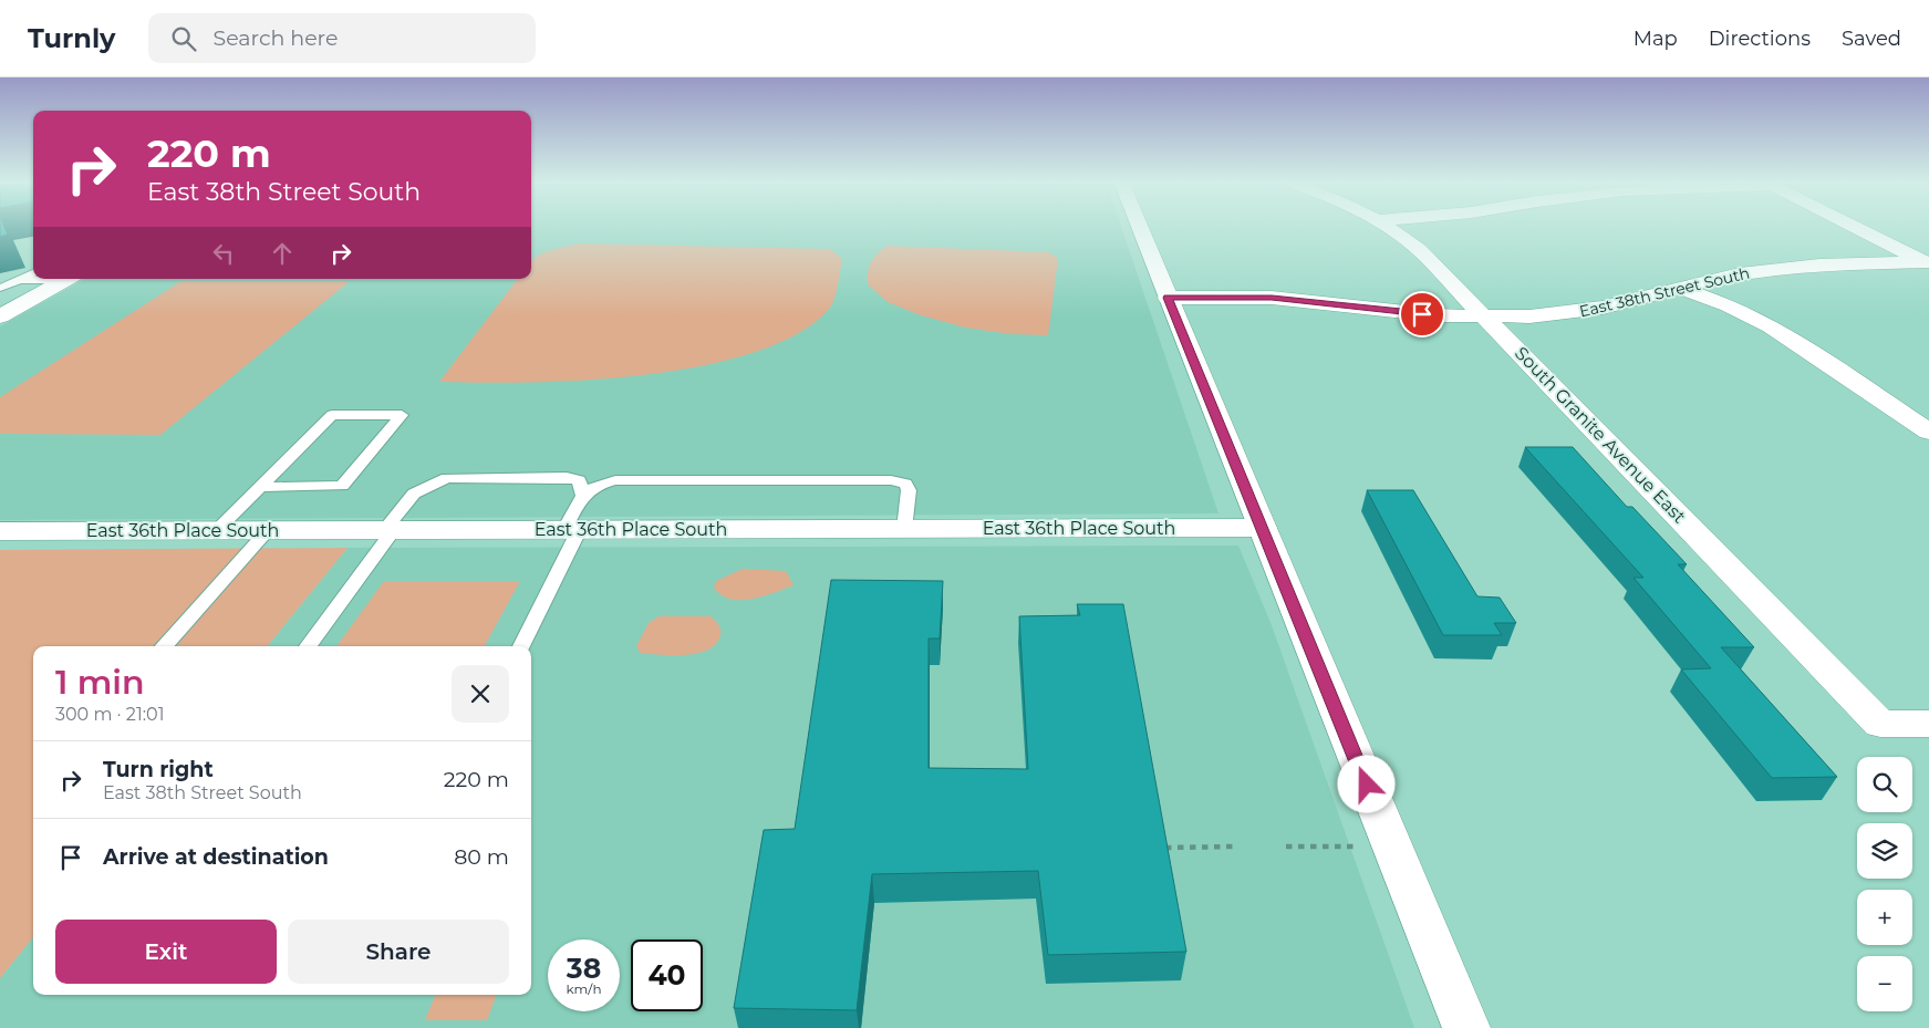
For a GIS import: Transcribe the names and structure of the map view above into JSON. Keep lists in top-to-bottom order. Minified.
{"streets":{"street":["East 38th Street South","South Granite Avenue East","East 36th Place South"]},"crossings":[["East 38th Street South","South Granite Avenue East"]],"page":{"header":"Turnly","search":"Search here","nav":["Map","Directions","Saved"],"turn":["220 m","East 38th Street South"],"heading":["1 min","300 m · 21:01"],"list":[{"name":"Turn right","note":"East 38th Street South","value":"220 m"},{"name":"Arrive at destination","value":"80 m"}],"map_buttons":["+","−"],"buttons":["Exit","Share"],"speed":"38 km/h","limit":"40"}}
